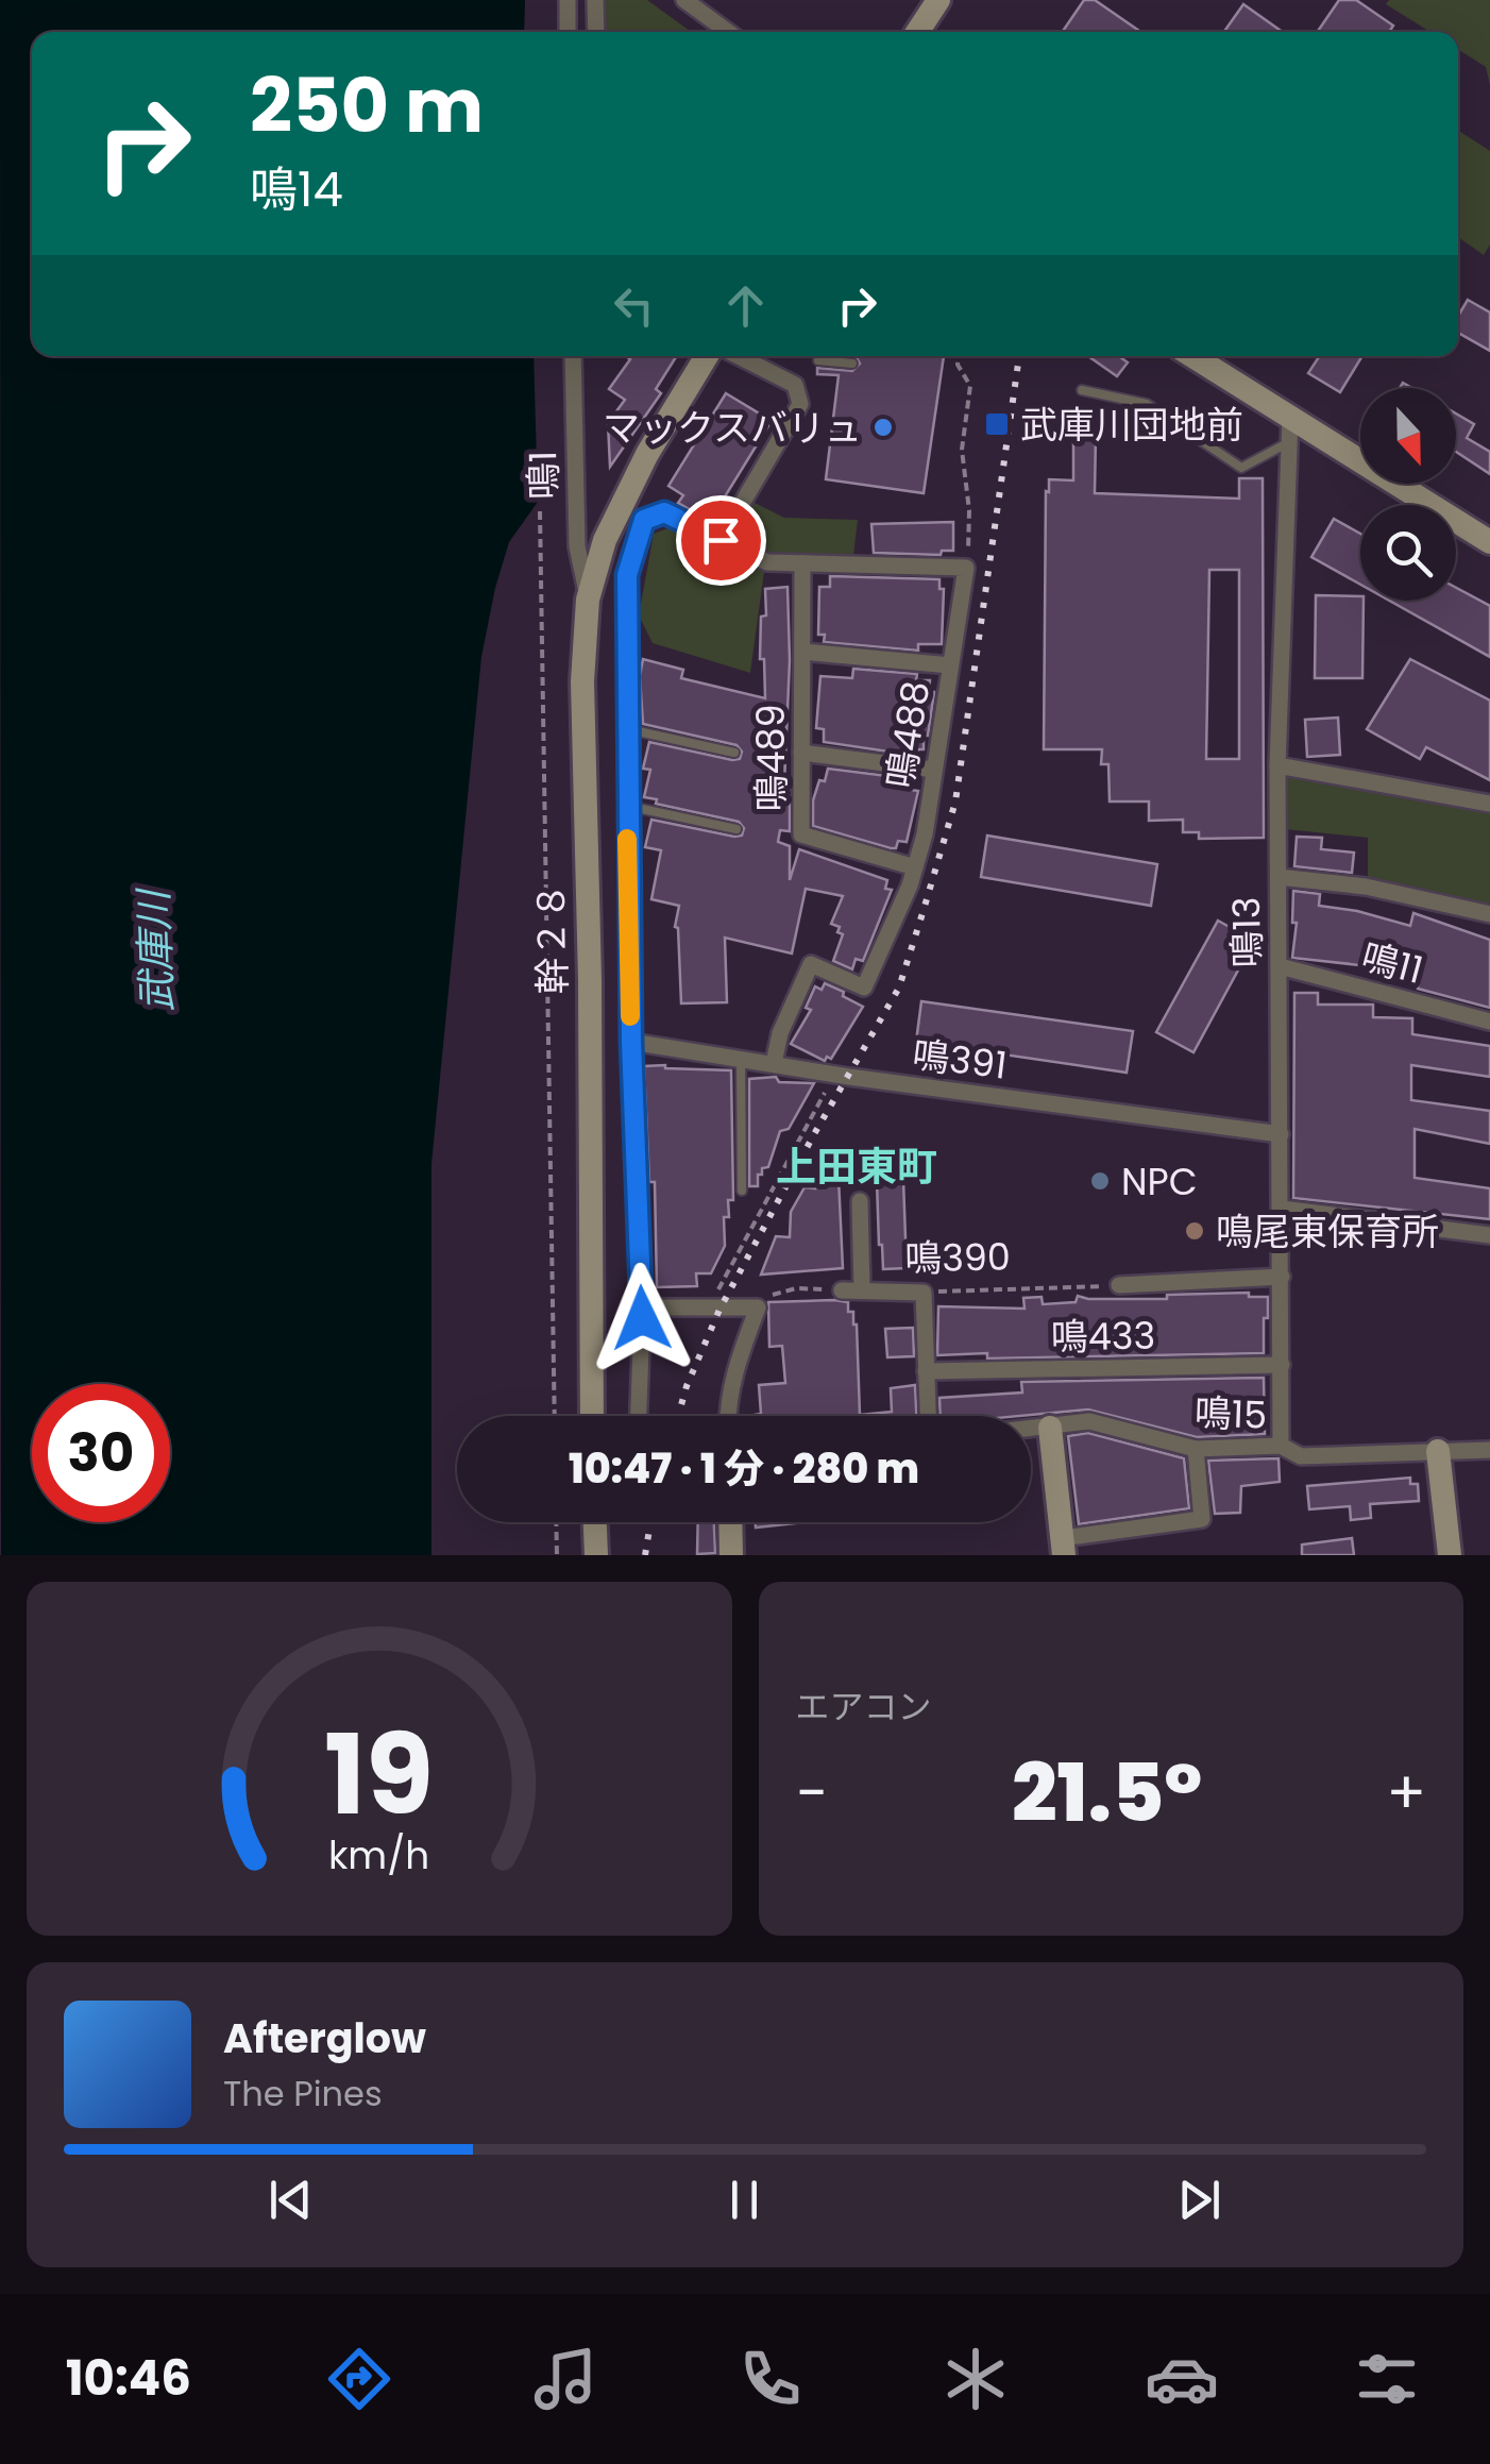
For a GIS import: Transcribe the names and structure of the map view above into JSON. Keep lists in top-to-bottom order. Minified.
{"streets":{"street":["鳴1","鳴488","鳴489","鳴13","幹２８","鳴11","鳴391","鳴390","鳴433","鳴15"]},"crossings":[["鳴1","幹２８"],["鳴488","鳴489"],["鳴488","鳴391"],["鳴13","鳴11"],["鳴13","鳴391"],["鳴13","鳴433"],["鳴13","鳴15"]],"districts":["上田東町"],"water":["武庫川"],"places":{"transit":["武庫川団地前"],"other":["マックスバリュ","NPC","鳴尾東保育所"]},"north":"bottom","page":{"turn":["250 m","鳴14"],"limit":"30","trip":"10:47 · 1 分 · 280 m","tile":"エアコン","heat":["−","21.5°","+"],"song":["Afterglow","The Pines"],"tabs":"10:46","gauge":["19","km/h"]}}
